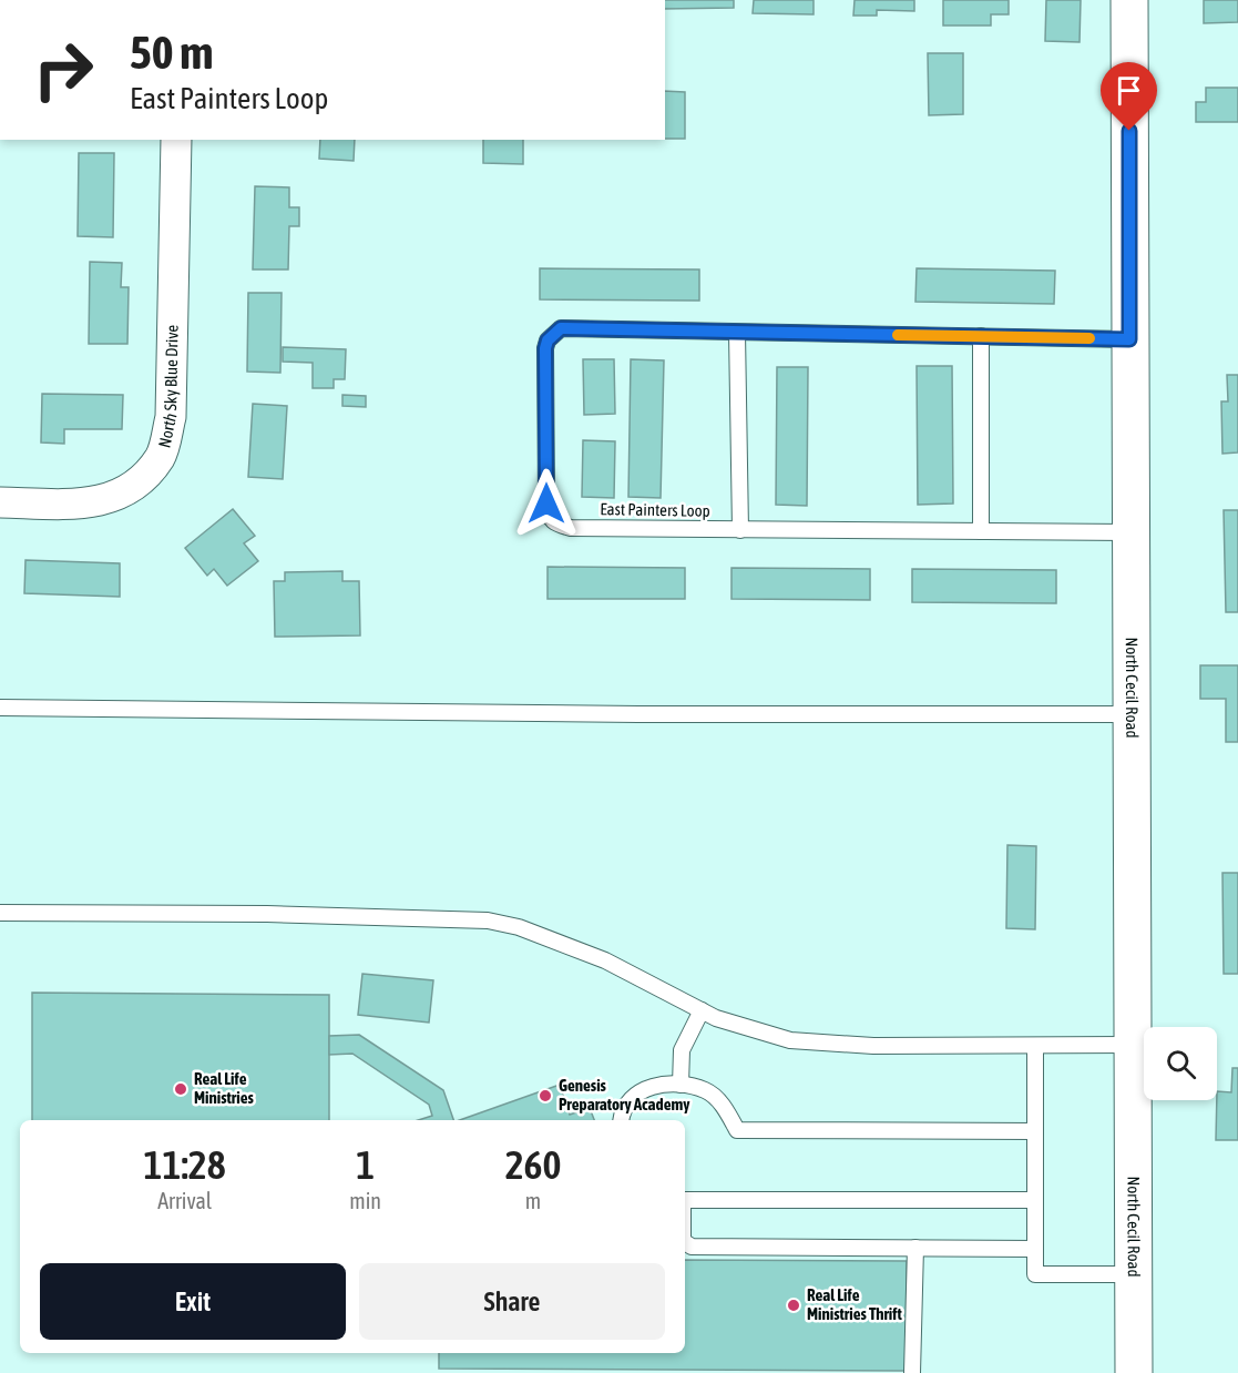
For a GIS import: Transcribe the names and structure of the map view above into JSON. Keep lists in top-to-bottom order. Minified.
{"streets":{"street":["North Sky Blue Drive","North Cecil Road"],"lane":["East Painters Loop"]},"crossings":[["East Painters Loop","North Cecil Road"]],"places":["Real Life Ministries","Genesis Preparatory Academy","Real Life Ministries Thrift"],"page":{"turn":["50 m","East Painters Loop"],"eta":["11:28","Arrival","1","min","260","m"],"buttons":["Exit","Share"]}}
